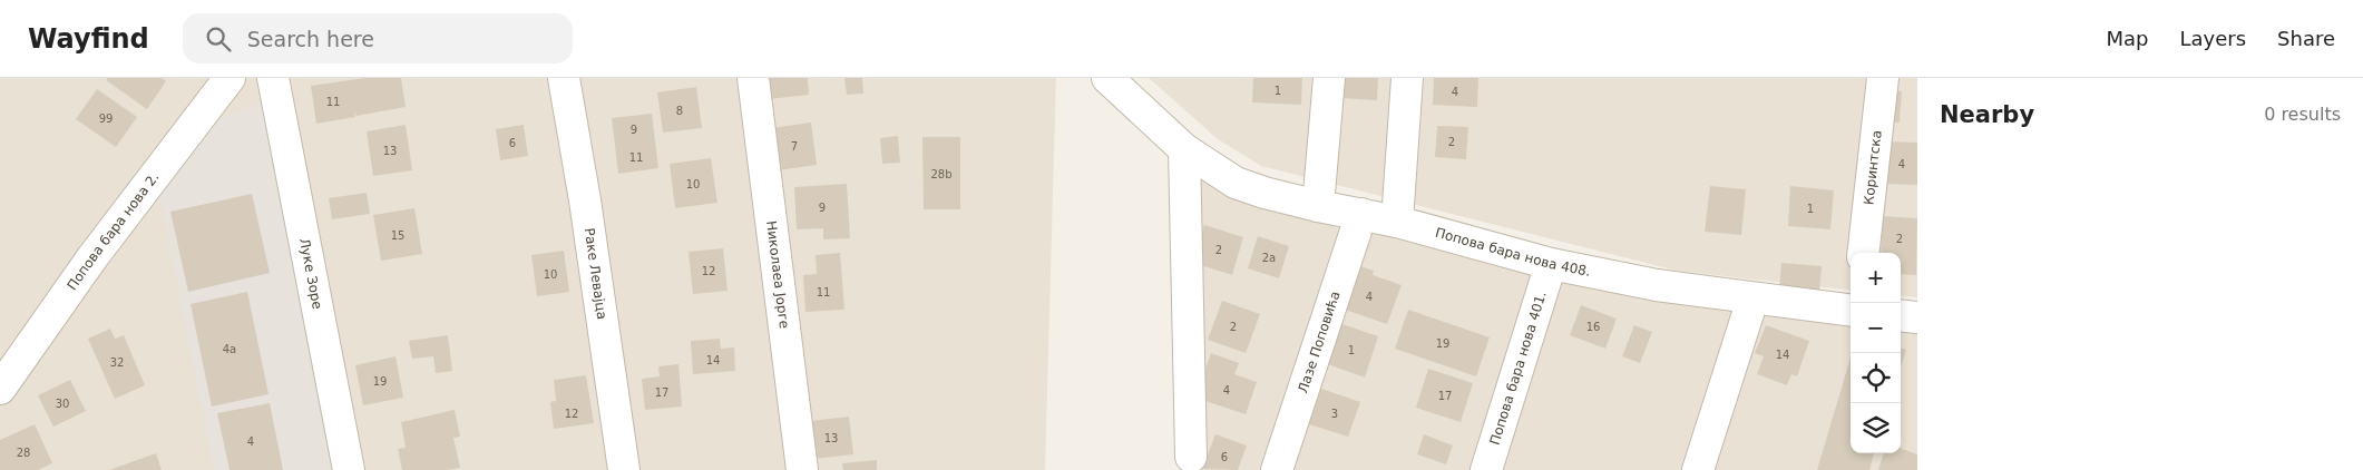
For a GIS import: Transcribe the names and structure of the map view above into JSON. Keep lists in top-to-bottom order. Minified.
{"streets":{"street":["Коринтска","Попова бара нова 2.","Попова бара нова 408.","Луке Зоре","Раке Левајца","Николаеа Јорге","Лазе Поповића","Попова бара нова 401."]},"crossings":[["Попова бара нова 408.","Лазе Поповића"],["Попова бара нова 408.","Попова бара нова 401."]],"house_numbers":["1","4","11","8","99","9","2","6","7","13","11","4","28b","10","9","1","15","2","2","2a","12","10","11","4","2","16","19","4a","1","14","14","32","19","4","17","17","30","12","3","13","4","28","6"],"page":{"header":"Wayfind","search":"Search here","nav":["Map","Layers","Share"],"heading":["Nearby","0 results"],"map_buttons":["+","−"]}}
